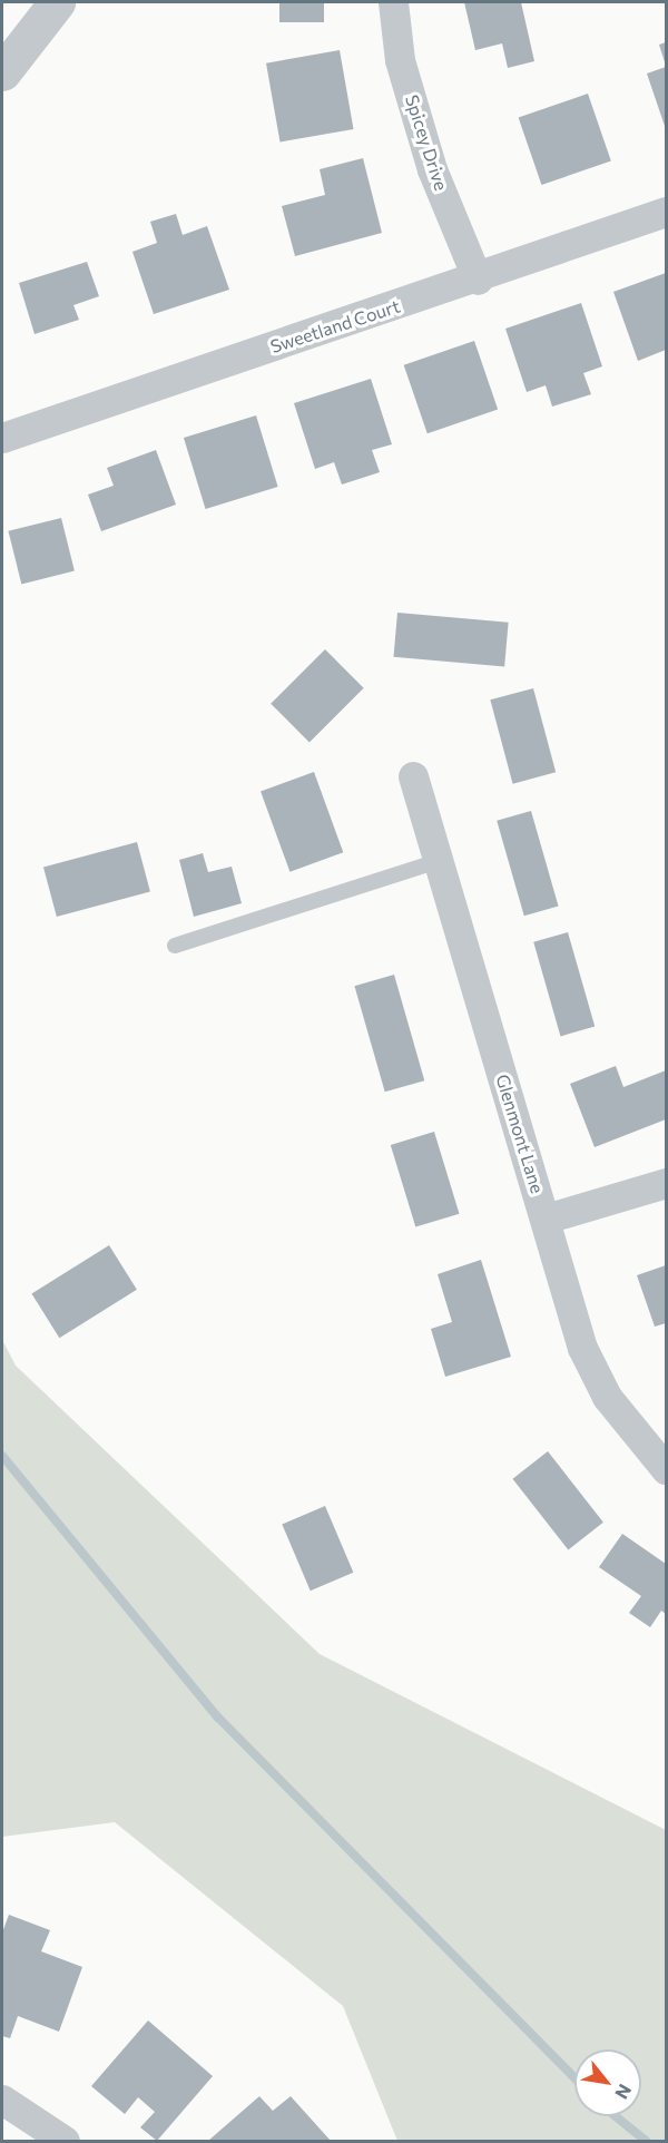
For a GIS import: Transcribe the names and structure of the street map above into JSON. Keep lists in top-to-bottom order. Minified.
{"streets":{"street":["Spicey Drive","Sweetland Court","Glenmont Lane"]},"crossings":[["Spicey Drive","Sweetland Court"]],"north":"bottom right"}
